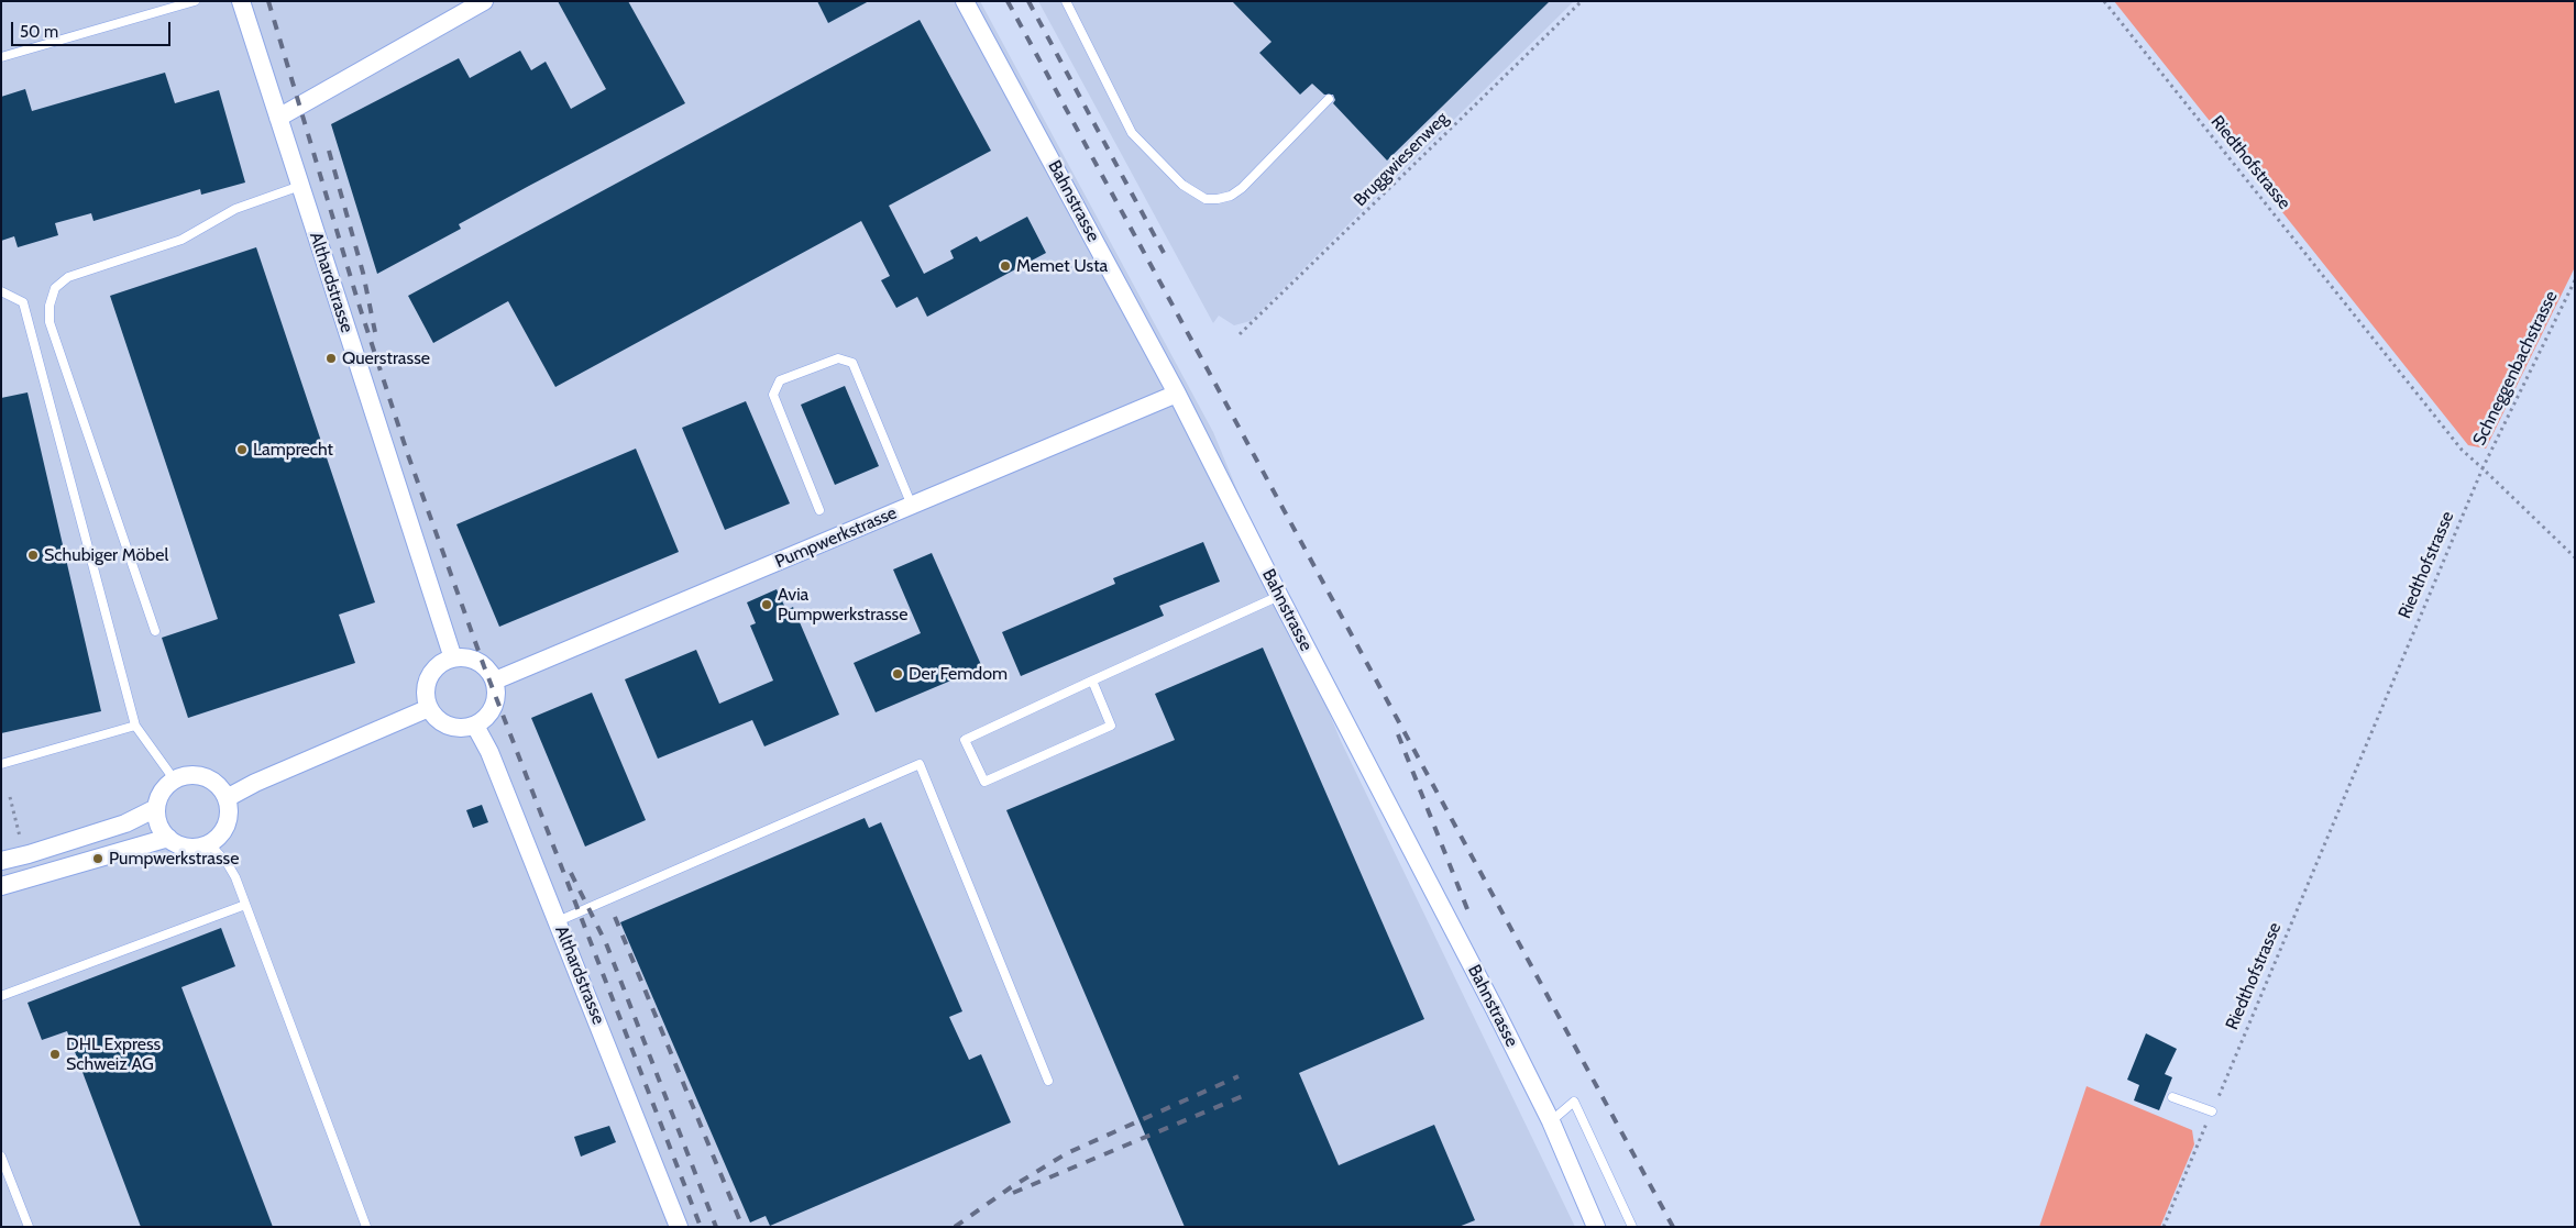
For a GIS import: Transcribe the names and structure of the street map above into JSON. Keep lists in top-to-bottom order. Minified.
{"streets":{"street":["Bahnstrasse","Althardstrasse","Pumpwerkstrasse"],"path":["Bruggwiesenweg","Riedthofstrasse","Schneggenbachstrasse"]},"crossings":[["Riedthofstrasse","Schneggenbachstrasse"],["Bahnstrasse","Pumpwerkstrasse"],["Althardstrasse","Pumpwerkstrasse"]],"places":["Memet Usta","Querstrasse","Lamprecht","Schubiger Möbel","Avia Pumpwerkstrasse","Der Femdom","Pumpwerkstrasse","DHL Express Schweiz AG"],"scale_bar":"50 m"}
